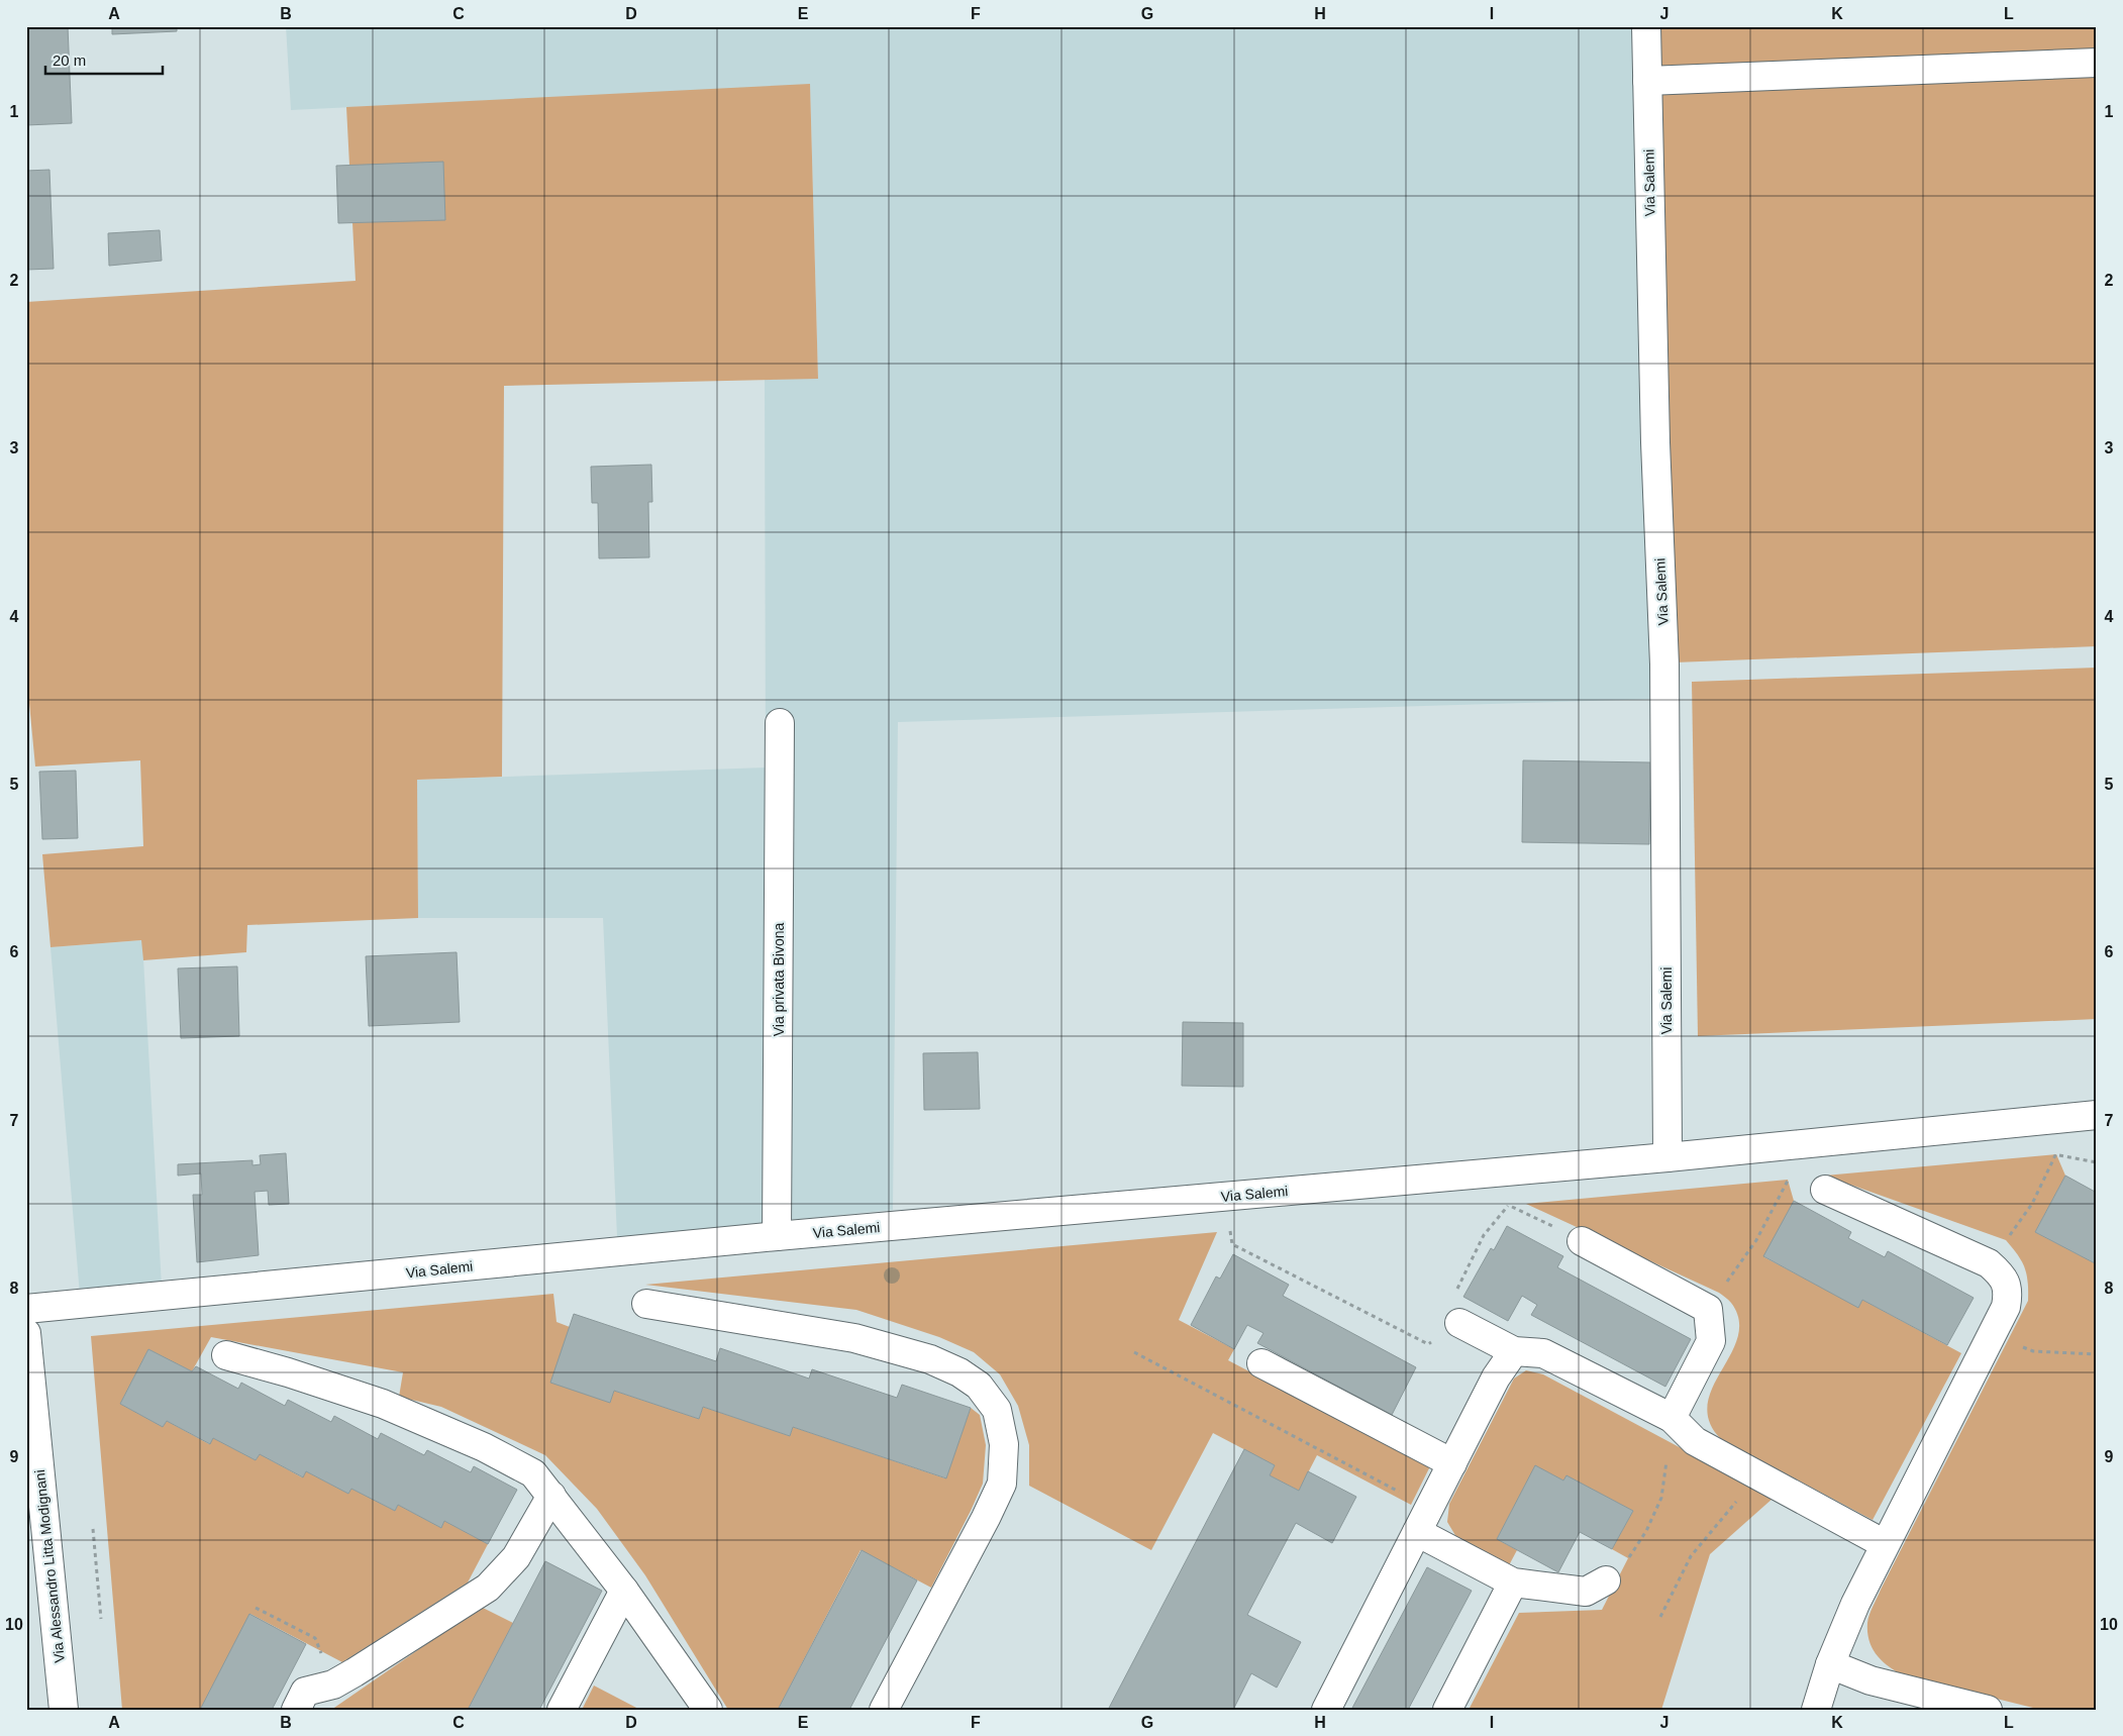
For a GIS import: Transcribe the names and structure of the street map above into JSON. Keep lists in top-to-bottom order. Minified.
{"streets":{"street":["Via Salemi","Via privata Bivona","Via Alessandro Litta Modignani"]},"crossings":[["Via Salemi","Via privata Bivona"]],"scale_bar":"20 m","grid":{"columns":["A","B","C","D","E","F","G","H","I","J","K","L"],"rows":["1","2","3","4","5","6","7","8","9","10"]}}
